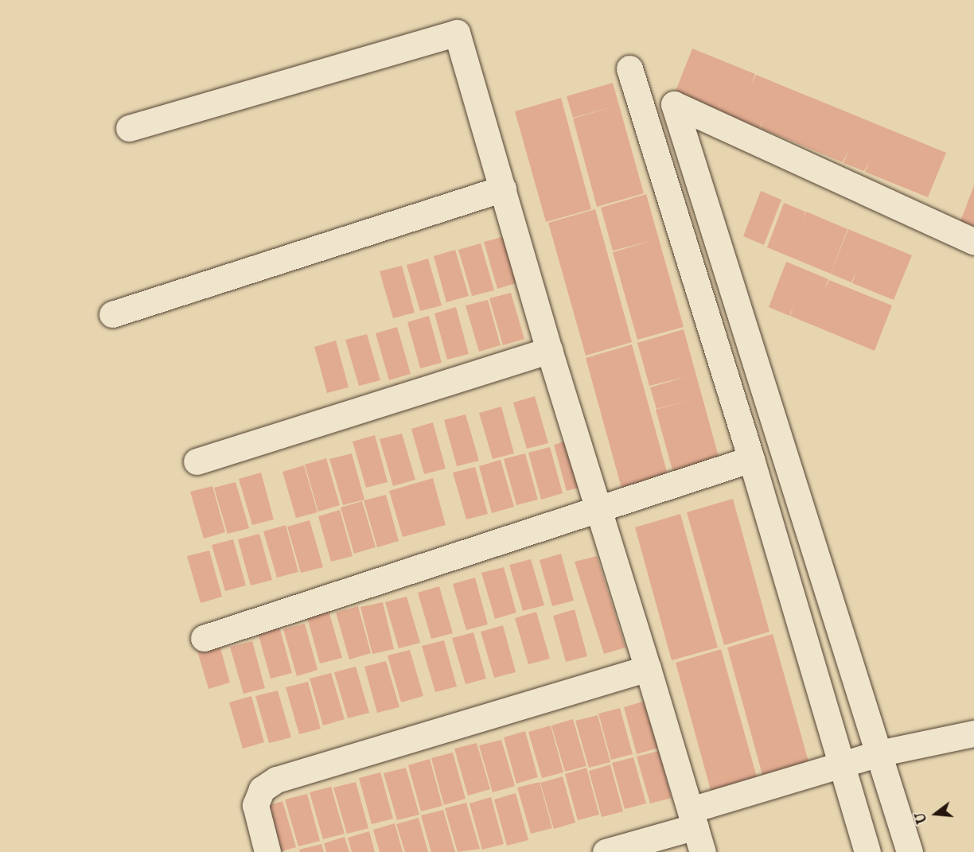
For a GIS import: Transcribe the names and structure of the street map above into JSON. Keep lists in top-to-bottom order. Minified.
{"north":"left"}
